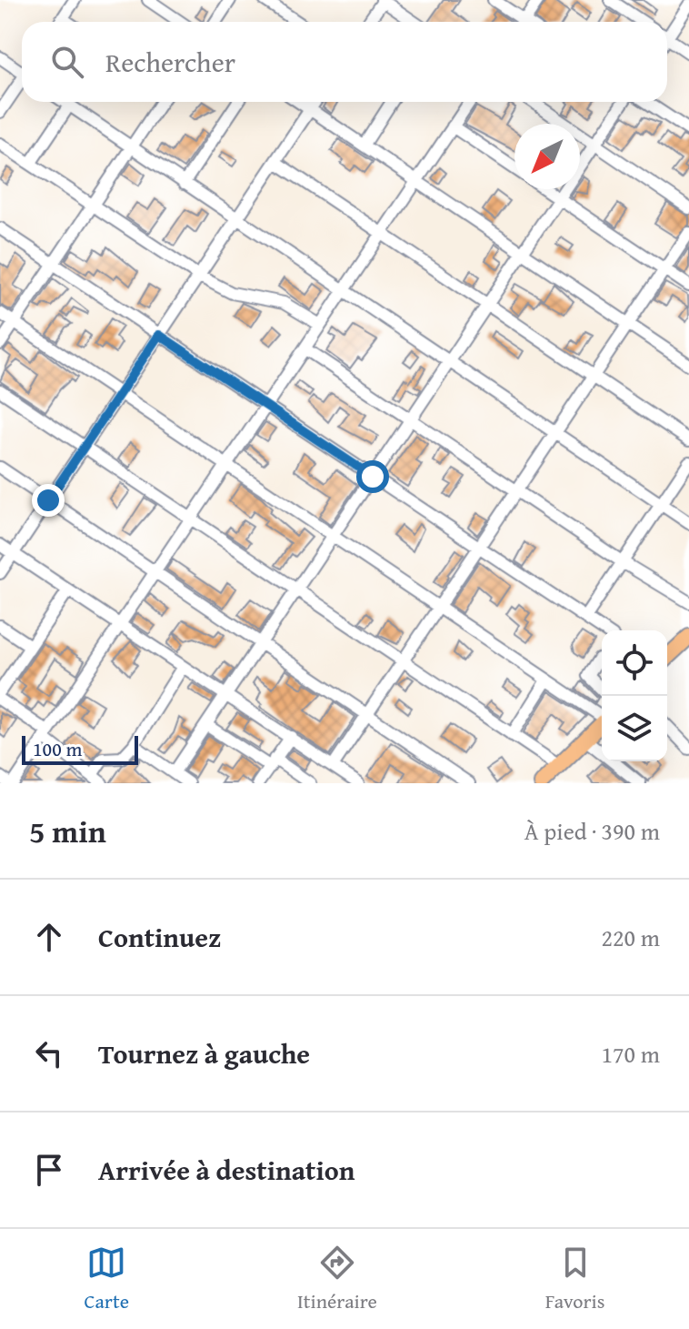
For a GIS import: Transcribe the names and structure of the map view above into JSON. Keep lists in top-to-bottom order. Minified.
{"scale_bar":"100 m","north":"bottom left","page":{"search":"Rechercher","scale":"100 m","heading":["5 min","À pied · 390 m"],"list":[["Continuez","220 m"],["Tournez à gauche","170 m"],"Arrivée à destination"],"nav":["Carte","Itinéraire","Favoris"]}}
